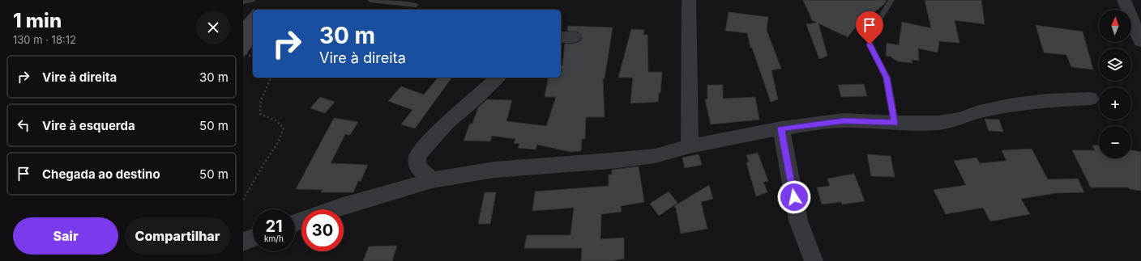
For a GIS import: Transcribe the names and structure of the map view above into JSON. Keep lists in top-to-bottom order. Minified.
{"north":"top","page":{"heading":["1 min","130 m · 18:12"],"map_buttons":["+","−"],"turn":["30 m","Vire à direita"],"list":[{"name":"Vire à direita","value":"30 m"},{"name":"Vire à esquerda","value":"50 m"},{"name":"Chegada ao destino","value":"50 m"}],"speed":"21 km/h","limit":"30","buttons":["Sair","Compartilhar"]}}
